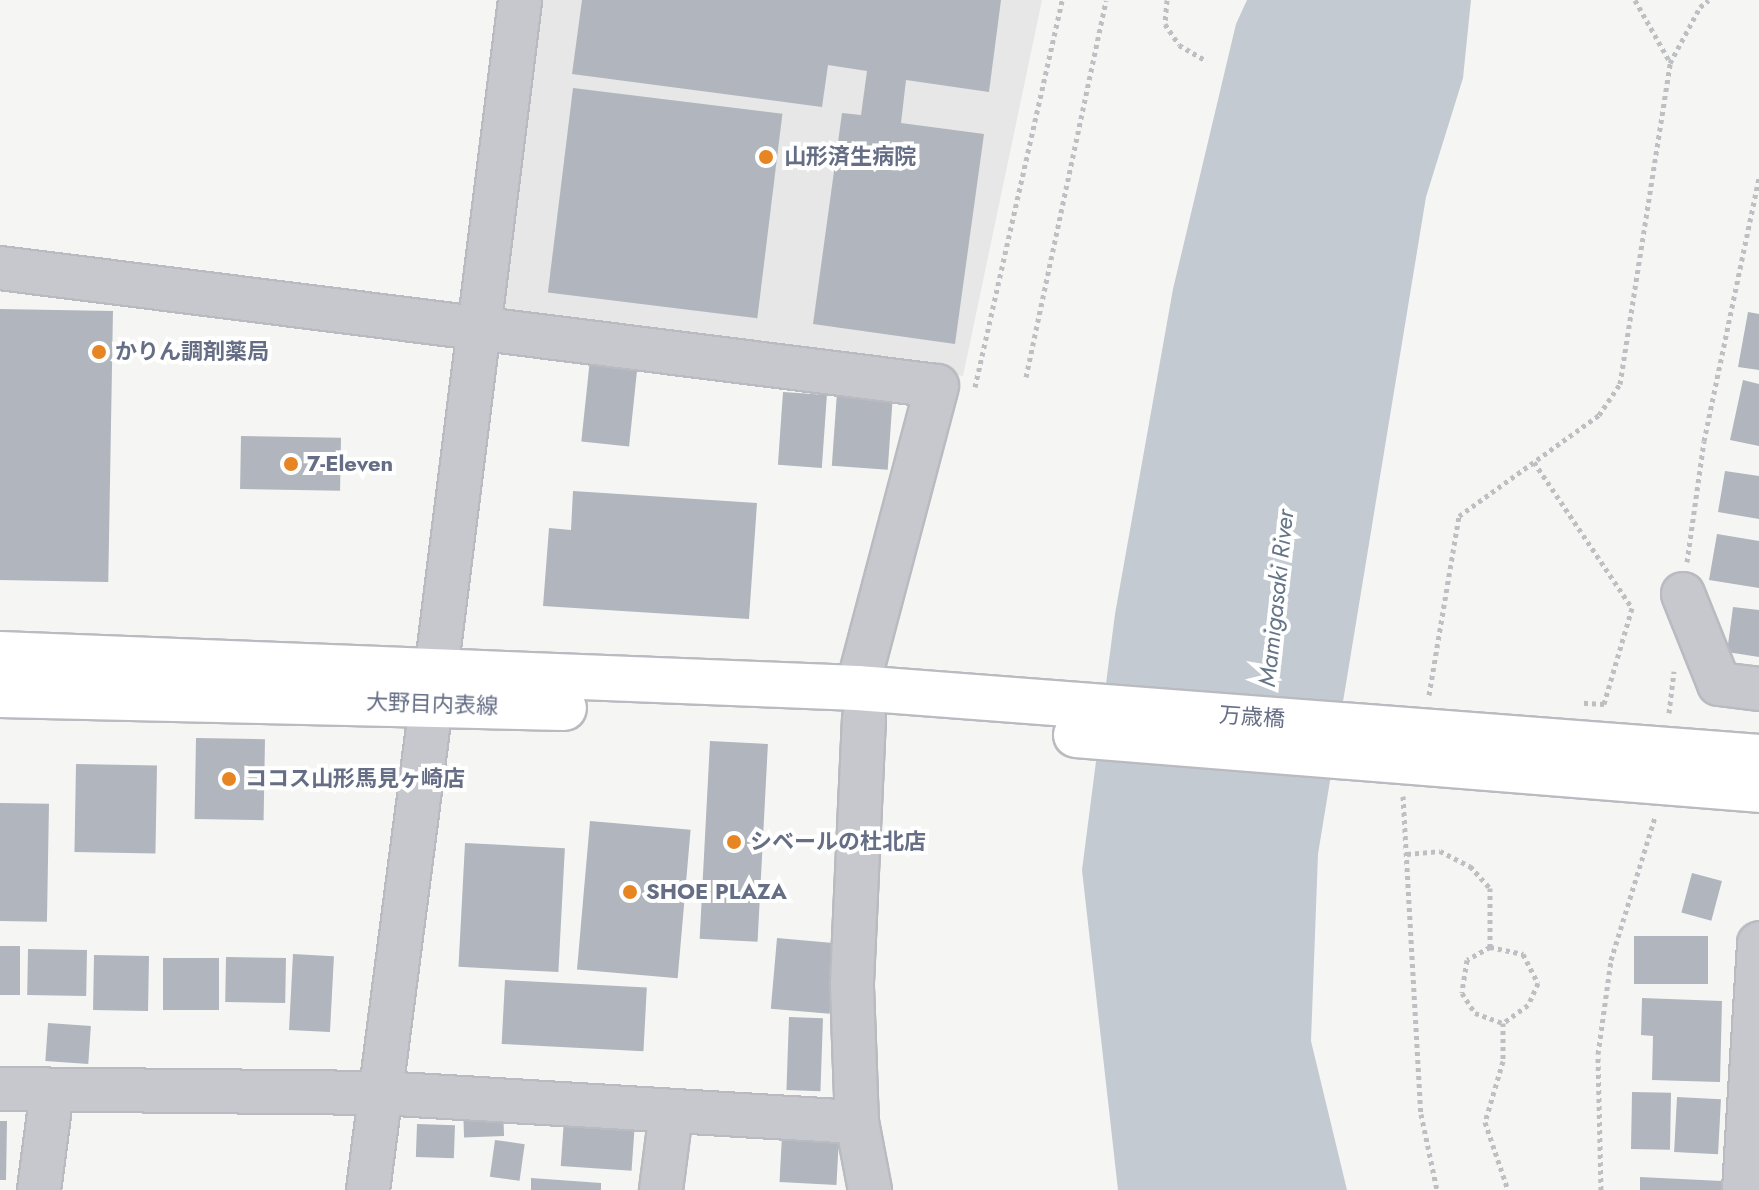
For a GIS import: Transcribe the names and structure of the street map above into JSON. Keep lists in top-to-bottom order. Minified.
{"streets":{"main road":["大野目内表線","万歳橋"]},"crossings":[["大野目内表線","万歳橋"]],"water":["Mamigasaki River"],"places":["山形済生病院","かりん調剤薬局","7-Eleven","ココス山形馬見ヶ崎店","シベールの杜北店","SHOE PLAZA"]}
